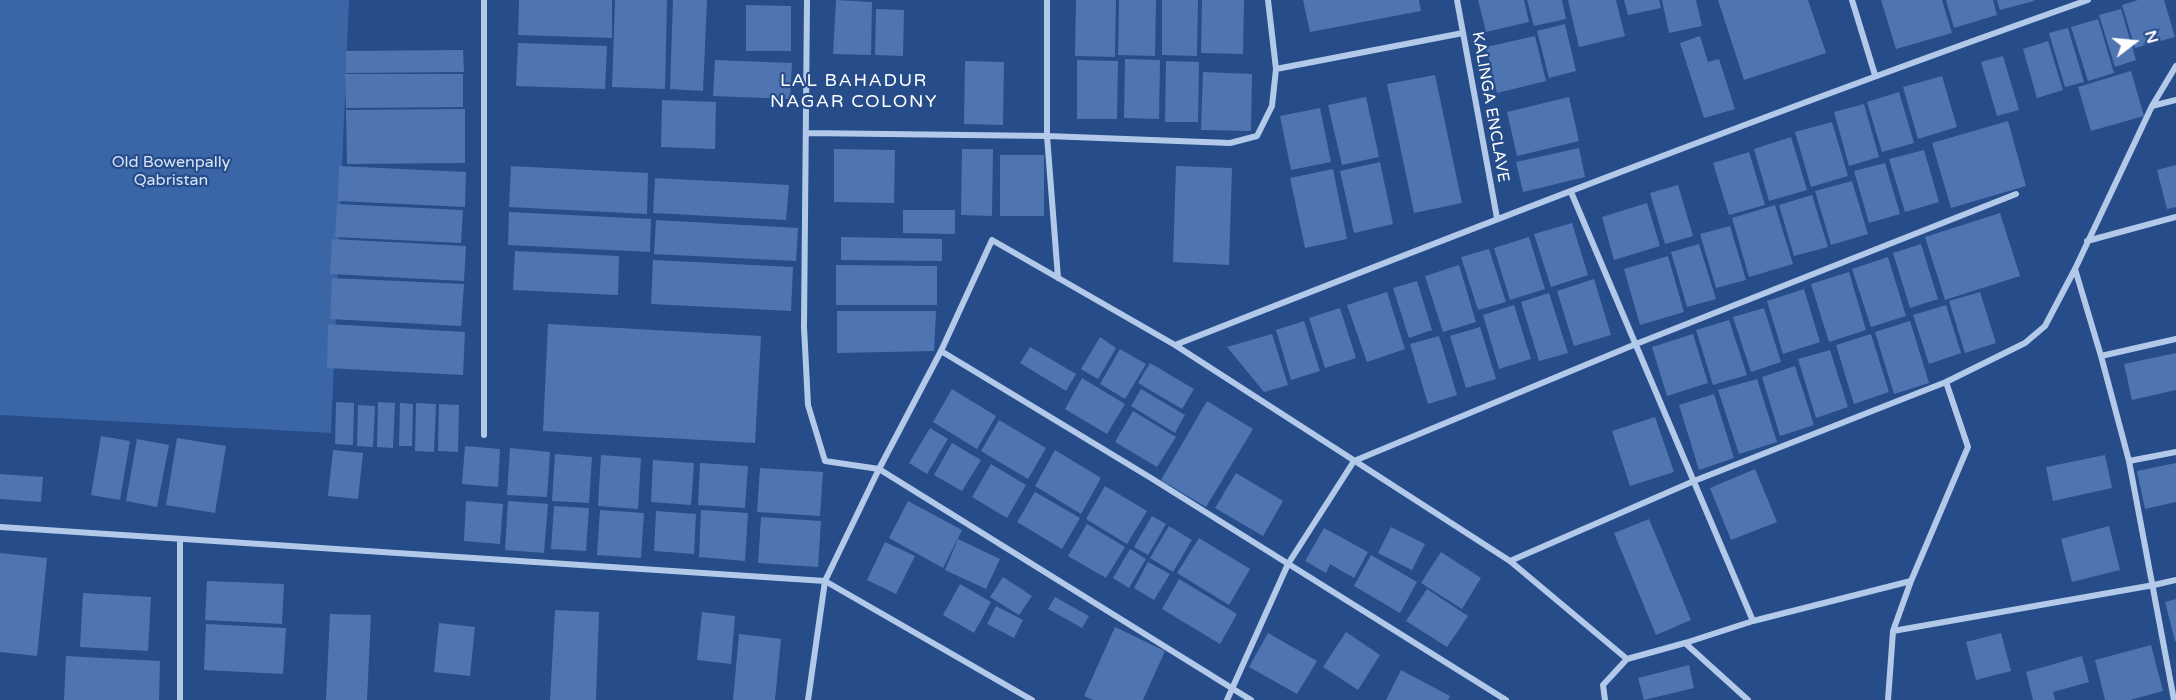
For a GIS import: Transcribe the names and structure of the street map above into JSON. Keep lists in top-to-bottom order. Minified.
{"streets":{"street":["KALINGA ENCLAVE"]},"districts":["LAL BAHADUR NAGAR COLONY"],"parks":["Old Bowenpally Qabristan"],"north":"right"}
